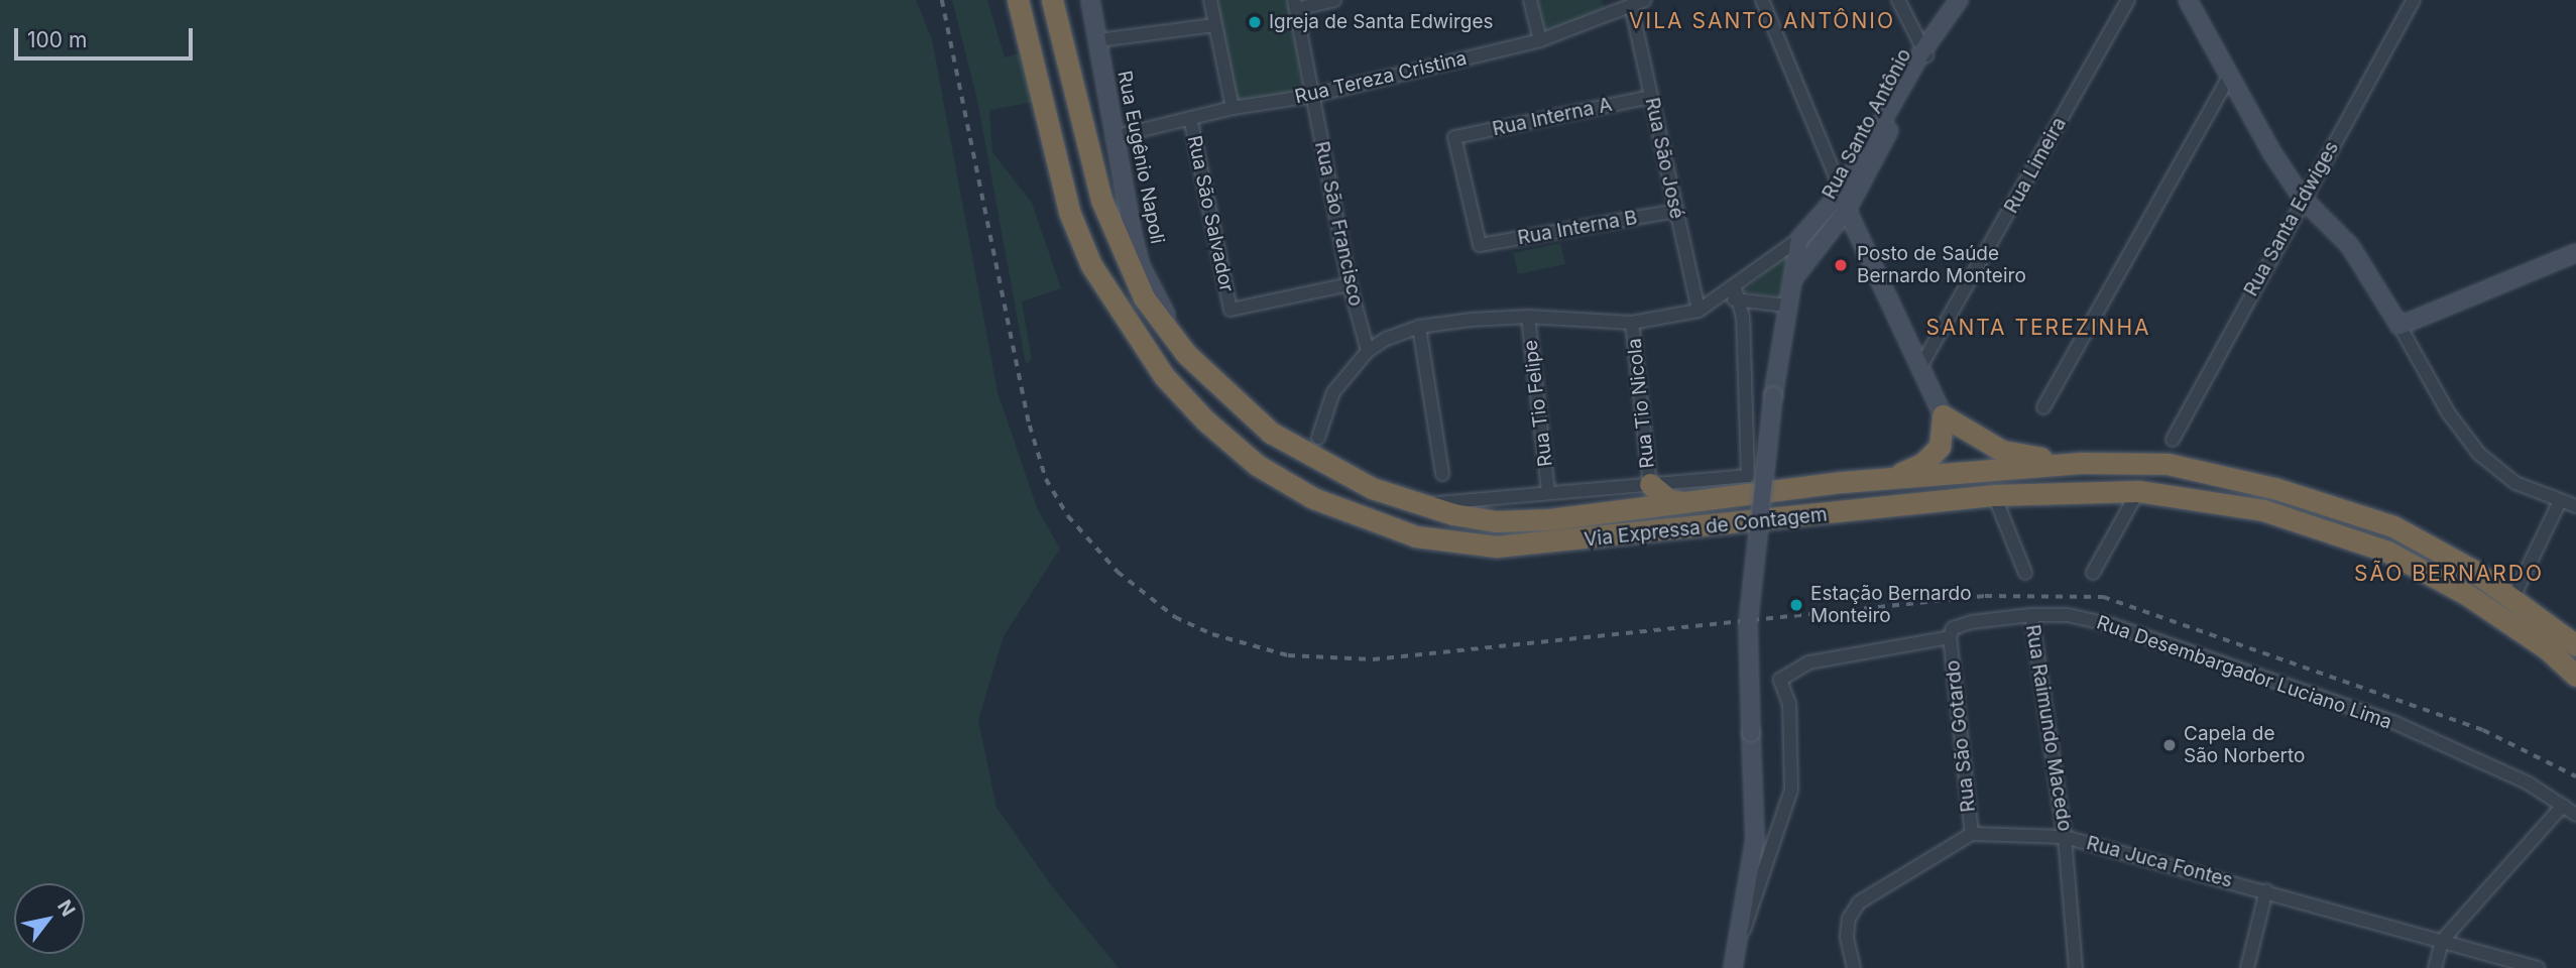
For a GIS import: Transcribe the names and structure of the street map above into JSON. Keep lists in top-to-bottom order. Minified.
{"streets":{"highway":["Via Expressa de Contagem"],"street":["Rua Tereza Cristina","Rua Interna A","Rua Santo Antônio","Rua Eugênio Napoli","Rua São José","Rua Limeira","Rua São Salvador","Rua Santa Edwiges","Rua São Francisco","Rua Interna B","Rua Tio Felipe","Rua Tio Nicola","Rua Desembargador Luciano Lima","Rua Raimundo Macedo","Rua São Gotardo","Rua Juca Fontes"]},"crossings":[["Rua Tereza Cristina","Rua Eugênio Napoli"],["Rua Tereza Cristina","Rua São José"],["Rua Tereza Cristina","Rua São Salvador"],["Rua Tereza Cristina","Rua São Francisco"],["Rua Interna A","Rua São José"],["Rua Interna A","Rua Interna B"],["Rua Santo Antônio","Rua Desembargador Luciano Lima"],["Rua Eugênio Napoli","Via Expressa de Contagem"],["Rua São José","Rua Interna B"],["Rua São Salvador","Rua São Francisco"],["Rua Desembargador Luciano Lima","Rua Raimundo Macedo"],["Rua Desembargador Luciano Lima","Rua São Gotardo"],["Rua Raimundo Macedo","Rua Juca Fontes"],["Rua São Gotardo","Rua Juca Fontes"]],"districts":["VILA SANTO ANTÔNIO","SANTA TEREZINHA","SÃO BERNARDO"],"places":["Igreja de Santa Edwirges","Posto de Saúde Bernardo Monteiro","Estação Bernardo Monteiro","Capela de São Norberto"],"scale_bar":"100 m","north":"top right"}
